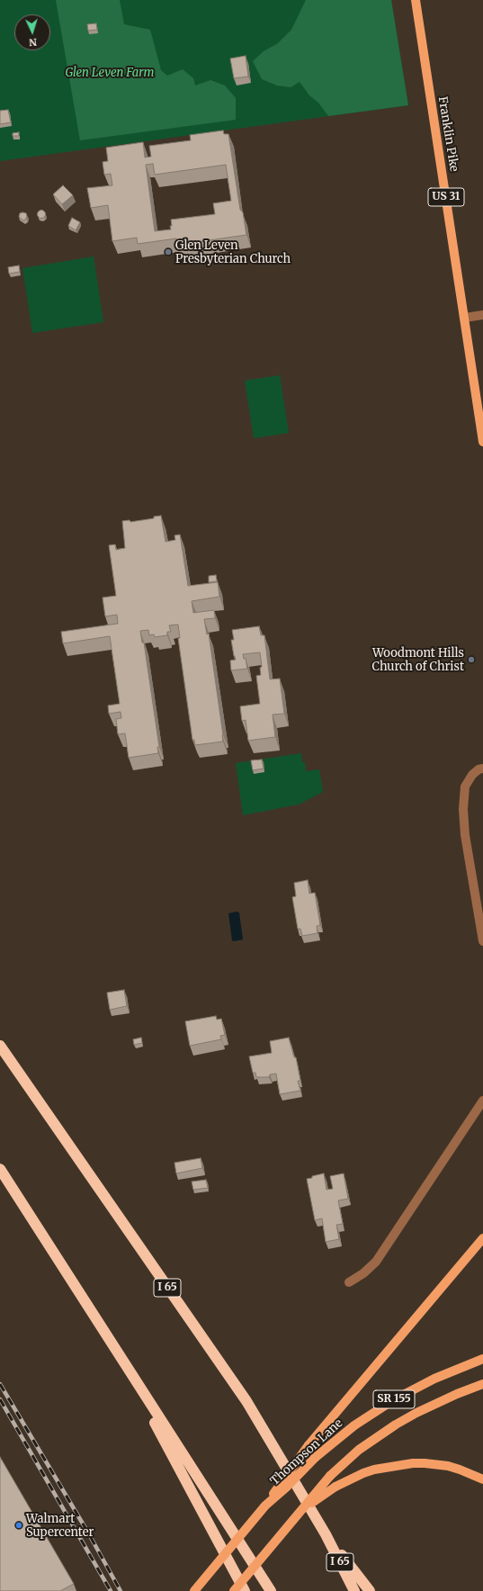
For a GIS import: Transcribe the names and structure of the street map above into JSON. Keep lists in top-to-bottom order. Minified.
{"streets":{"highway":["I 65"],"main road":["Franklin Pike","US 31","SR 155","Thompson Lane"]},"parks":["Glen Leven Farm"],"places":["Glen Leven Presbyterian Church","Woodmont Hills Church of Christ","Walmart Supercenter"],"north":"bottom"}
